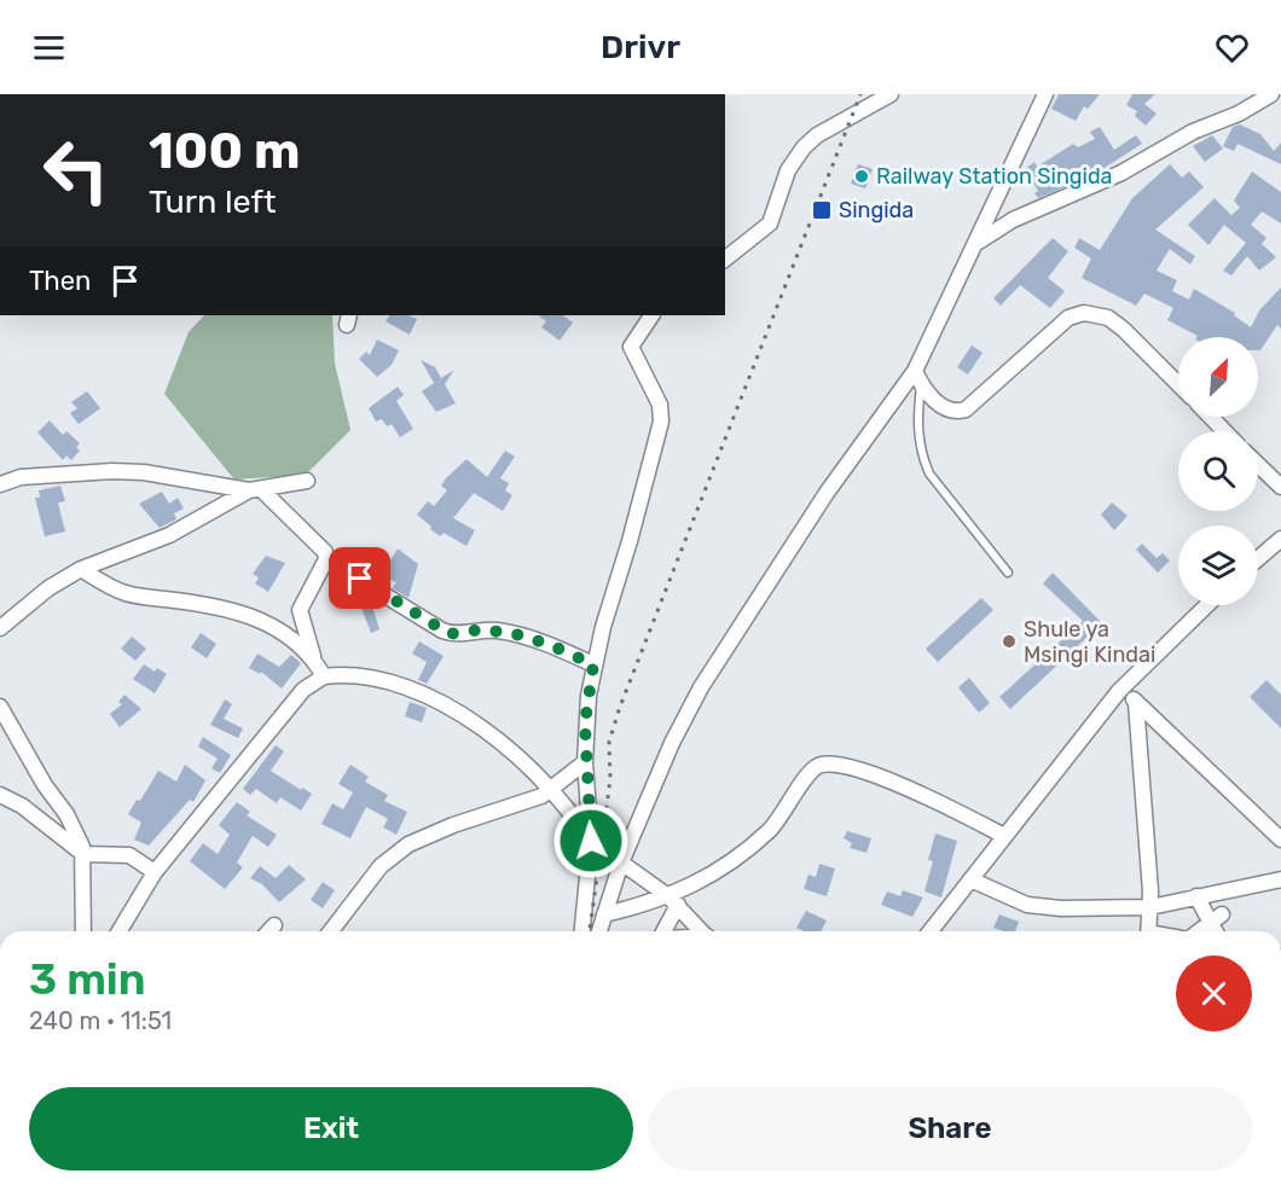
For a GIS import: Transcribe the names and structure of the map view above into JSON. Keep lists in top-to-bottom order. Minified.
{"places":{"other":["Railway Station Singida","Shule ya Msingi Kindai"],"transit":["Singida"]},"north":"top right","page":{"header":"Drivr","turn":["100 m","Turn left"],"then":"Then","heading":["3 min","240 m · 11:51"],"buttons":["Exit","Share"]}}
